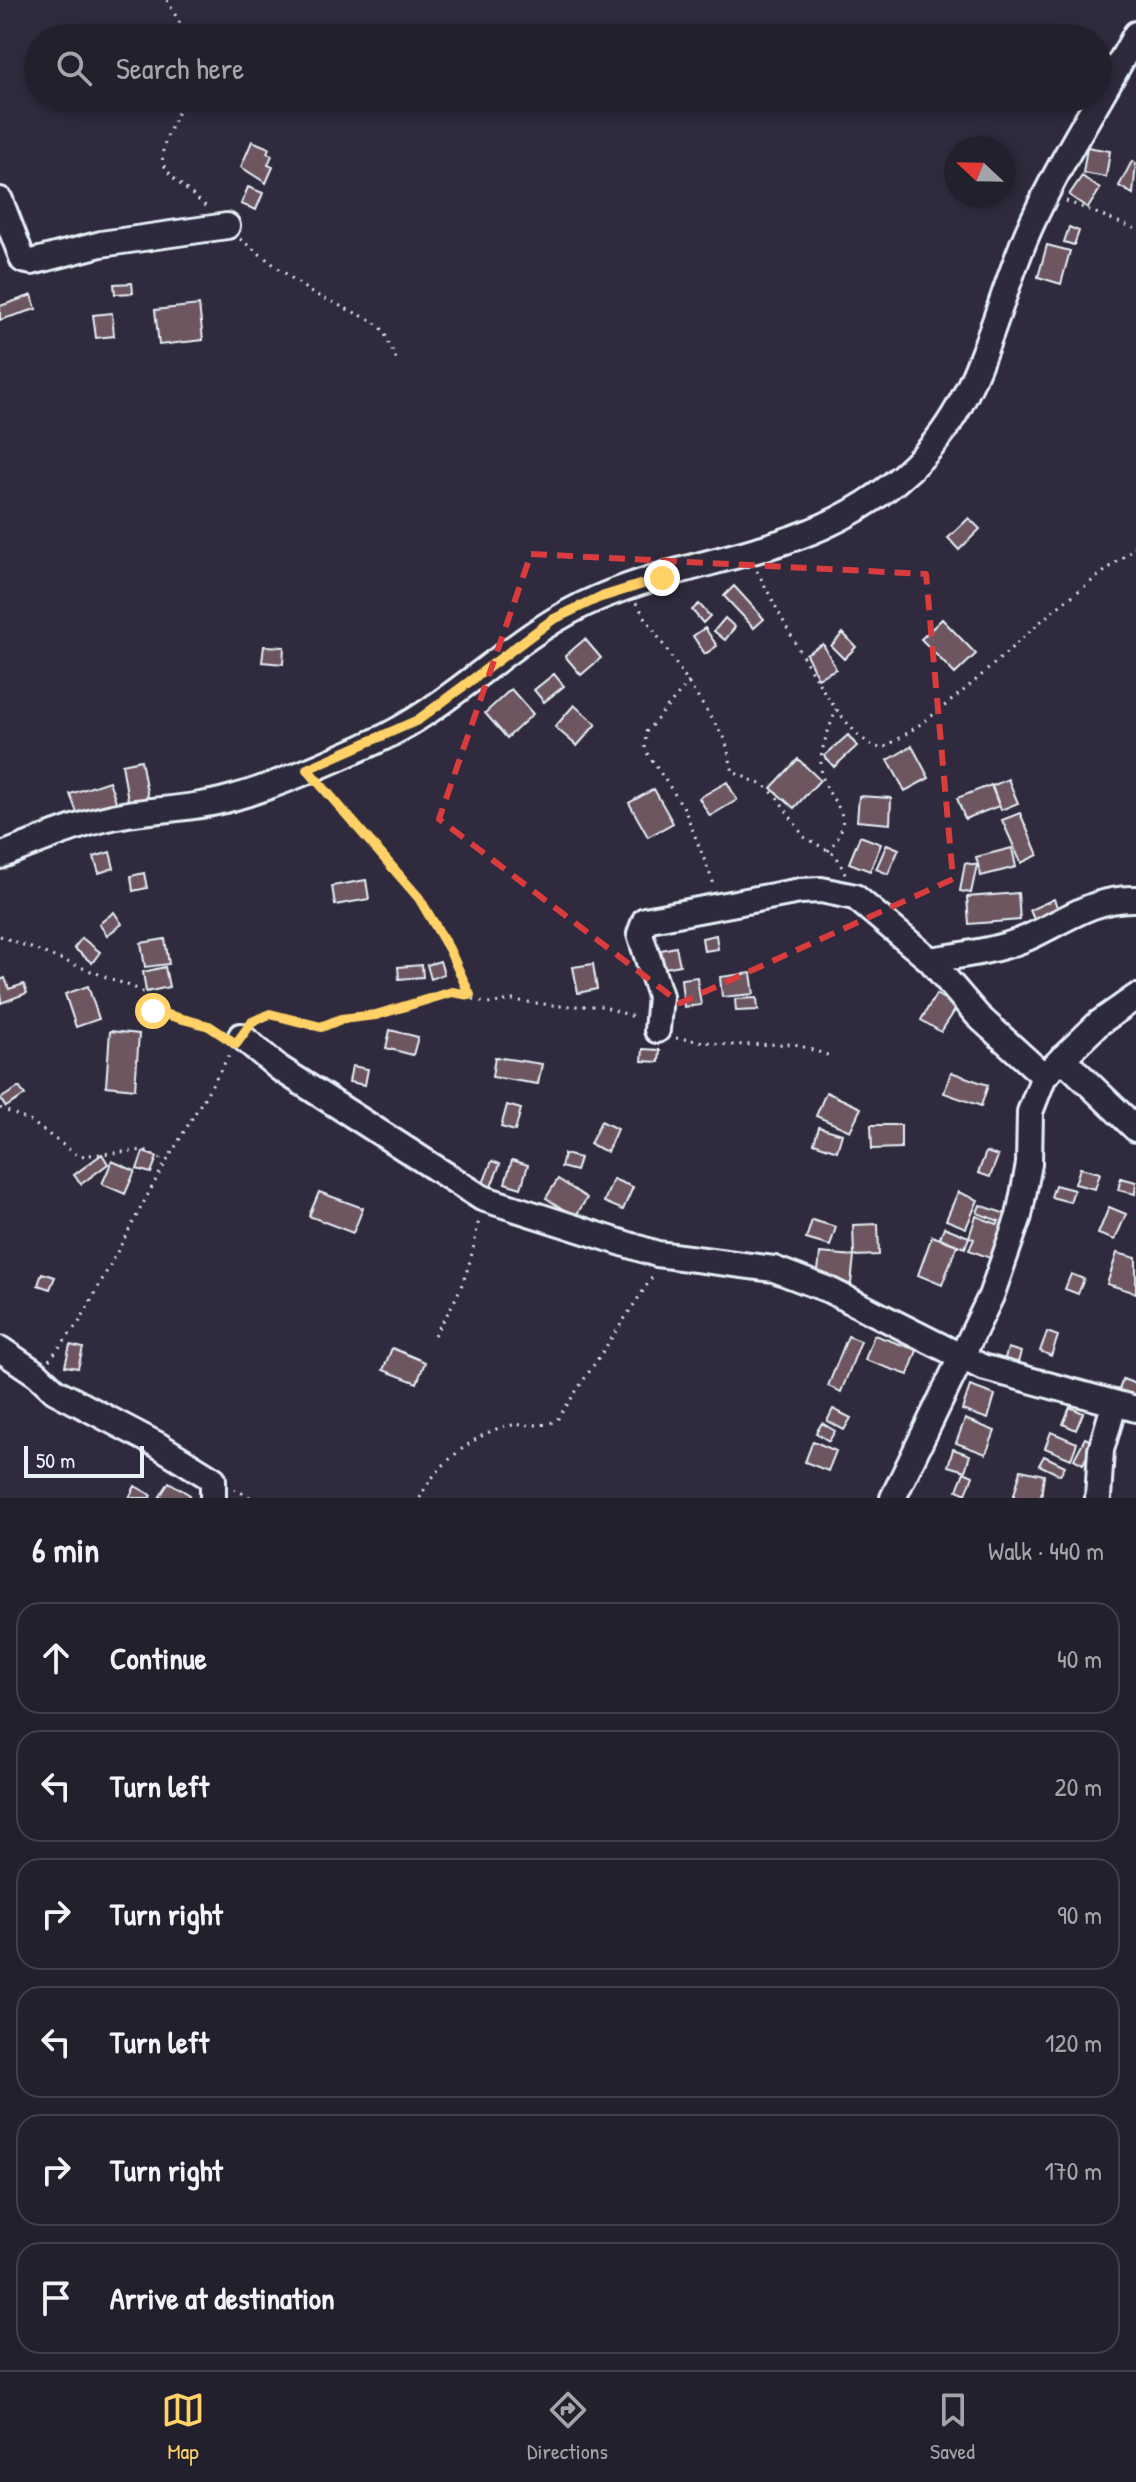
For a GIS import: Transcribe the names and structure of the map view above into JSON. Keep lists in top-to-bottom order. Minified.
{"scale_bar":"50 m","north":"left","page":{"search":"Search here","scale":"50 m","heading":["6 min","Walk · 440 m"],"list":[["Continue","40 m"],["Turn left","20 m"],["Turn right","90 m"],["Turn left","120 m"],["Turn right","170 m"],"Arrive at destination"],"nav":["Map","Directions","Saved"]}}
